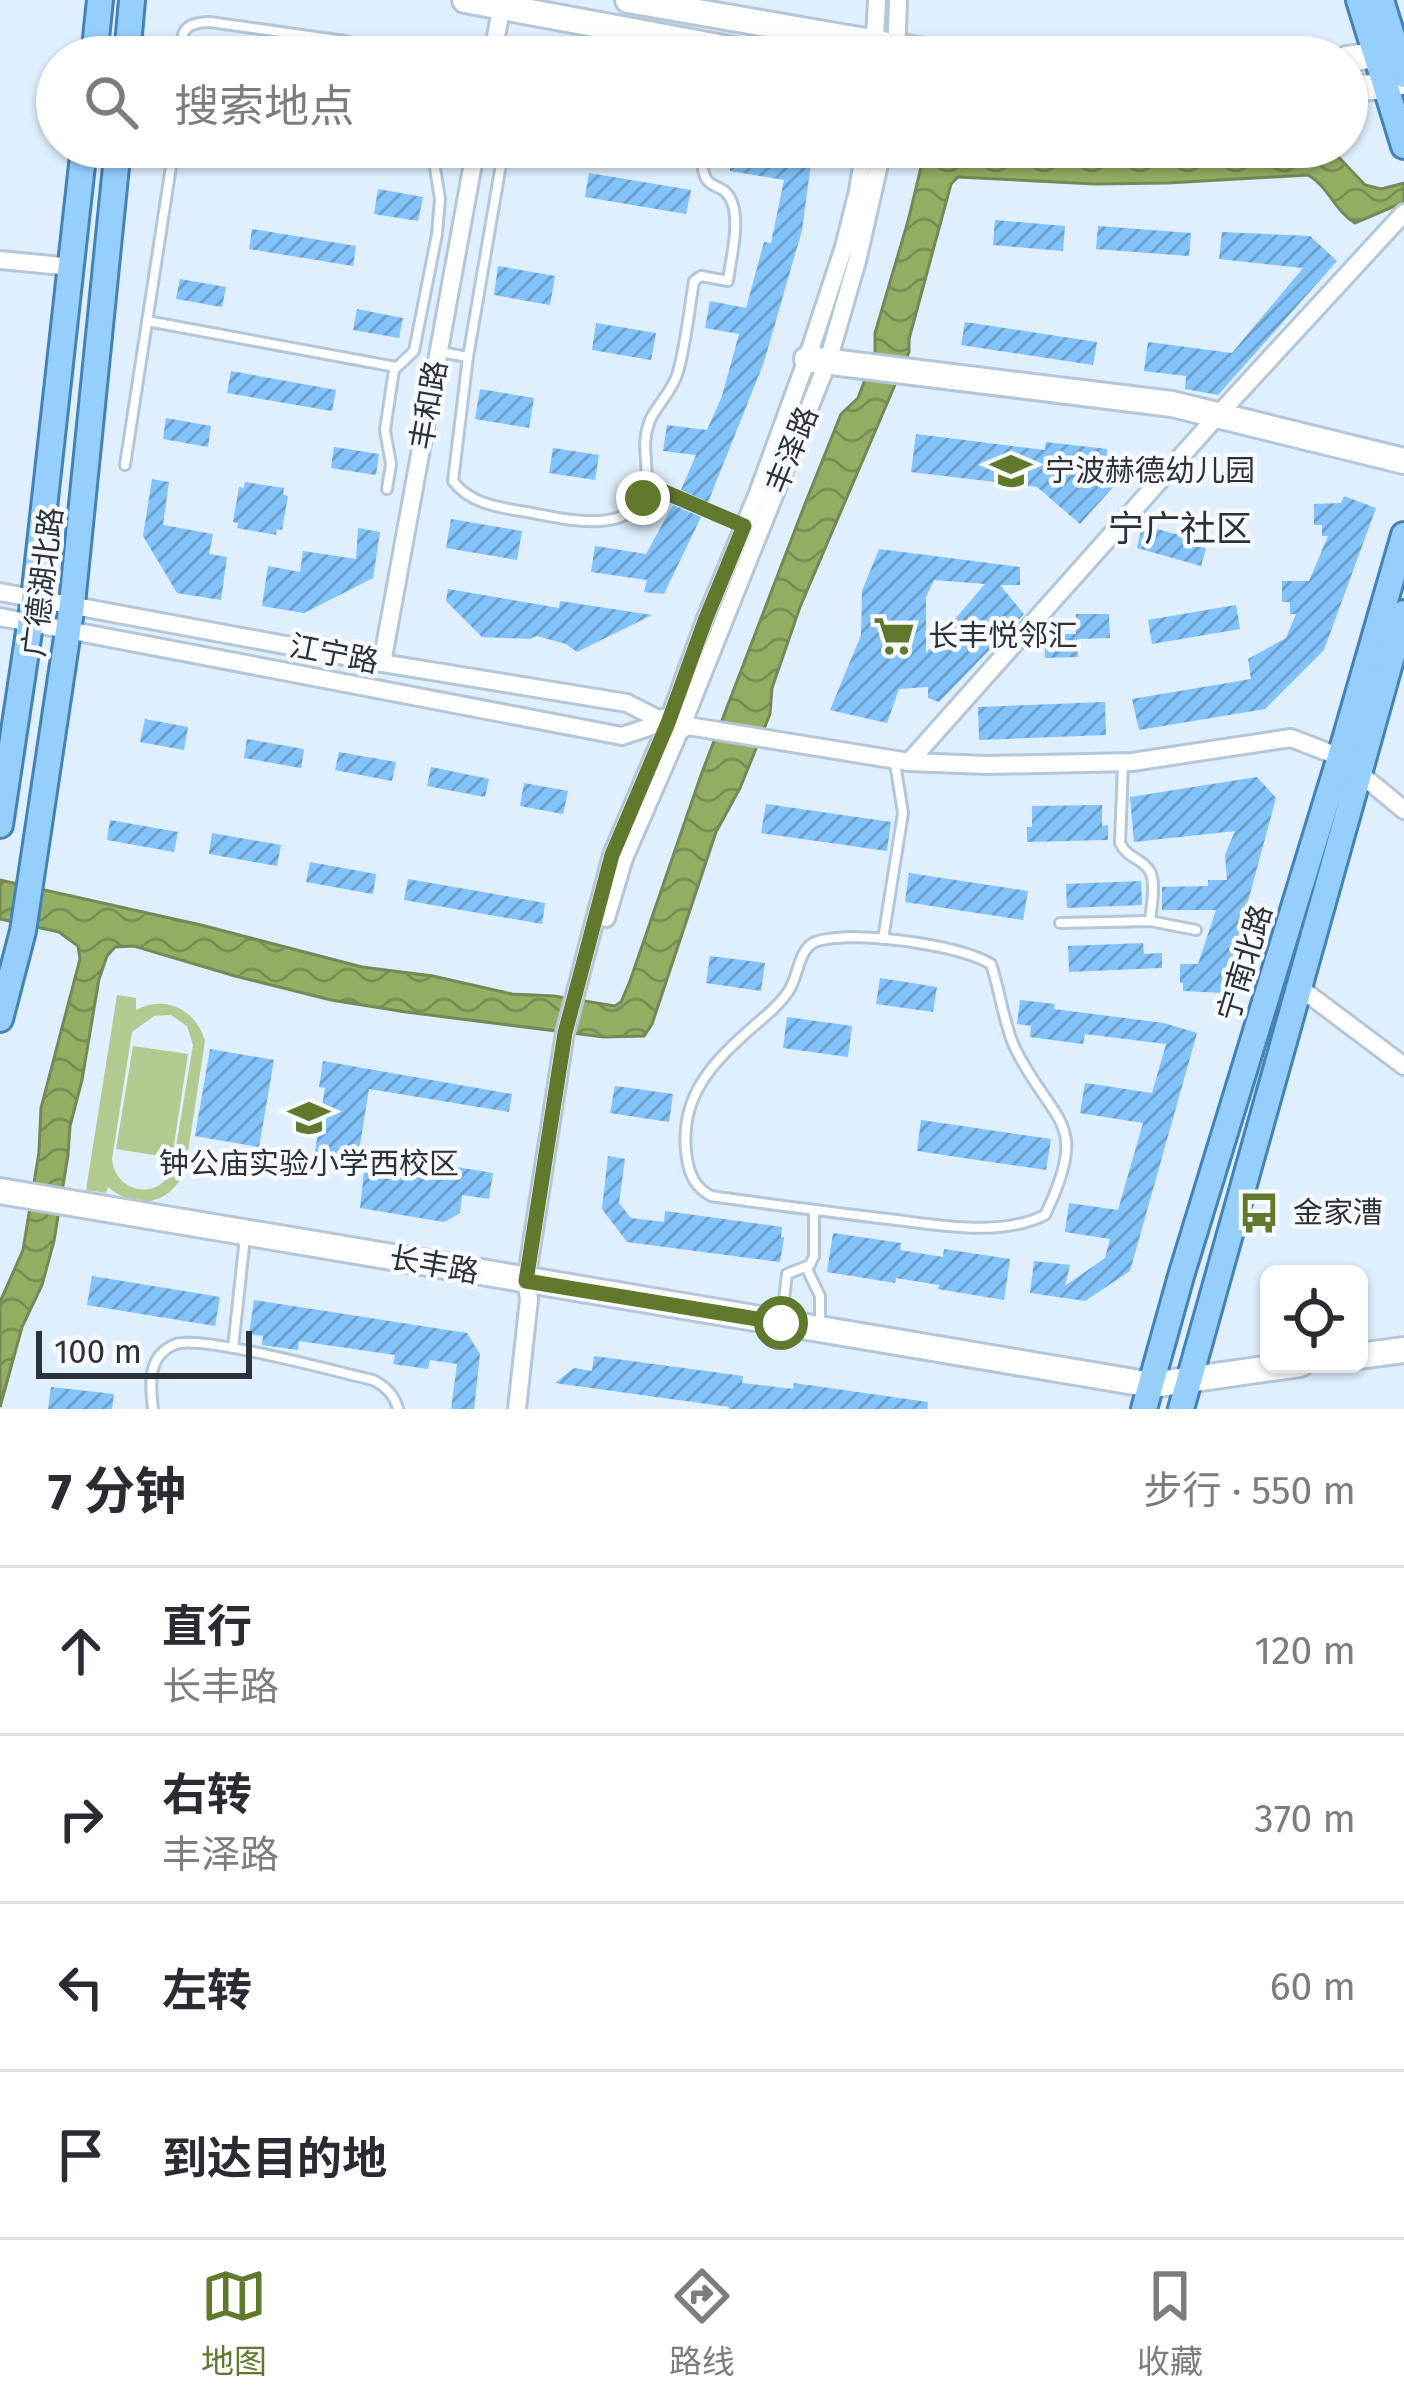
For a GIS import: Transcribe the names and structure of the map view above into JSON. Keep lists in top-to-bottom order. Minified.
{"streets":{"main road":["广德湖北路","宁南北路"],"street":["丰和路","丰泽路","江宁路","长丰路"]},"crossings":[["丰和路","江宁路"],["丰泽路","江宁路"],["丰泽路","长丰路"],["广德湖北路","江宁路"],["宁南北路","长丰路"]],"districts":["宁广社区"],"places":{"school or university":["宁波赫德幼儿园","钟公庙实验小学西校区"],"supermarket":["长丰悦邻汇"],"bus stop":["金家漕"]},"scale_bar":"100 m","page":{"search":"搜索地点","scale":"100 m","heading":["7 分钟","步行 · 550 m"],"list":[["直行","长丰路","120 m"],["右转","丰泽路","370 m"],["左转","60 m"],"到达目的地"],"nav":["地图","路线","收藏"]}}
